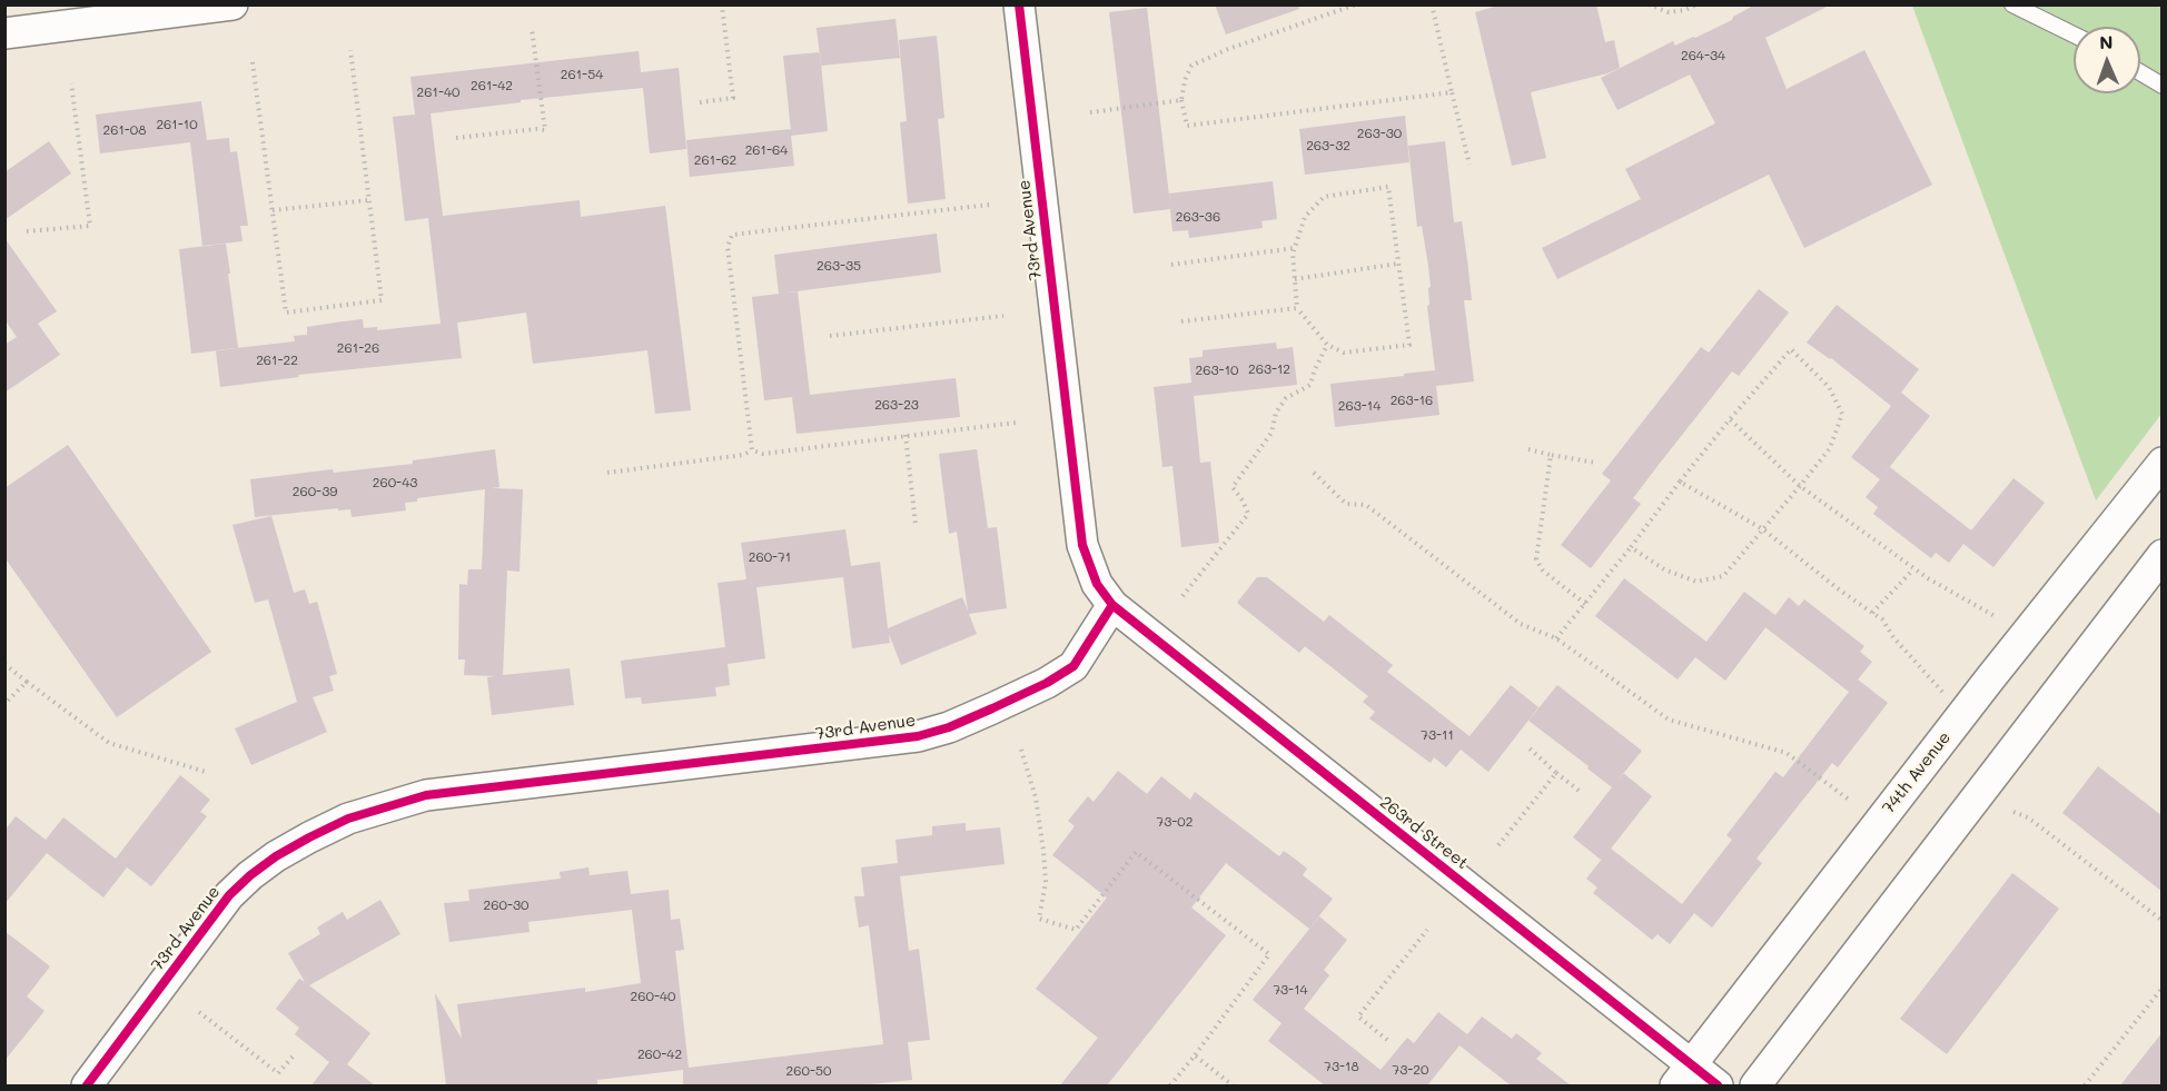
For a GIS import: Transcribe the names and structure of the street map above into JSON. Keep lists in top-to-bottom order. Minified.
{"streets":{"street":["73rd Avenue","74th Avenue","263rd Street"]},"crossings":[["73rd Avenue","263rd Street"],["74th Avenue","263rd Street"]],"house_numbers":["264-34","261-54","261-42","261-40","261-10","261-08","263-30","263-32","261-64","261-62","263-36","263-35","261-26","261-22","263-12","263-10","263-16","263-23","263-14","260-43","260-39","260-71","73-11","73-02","260-30","73-14","260-40","260-42","73-18","73-20","260-50"],"north":"top"}
